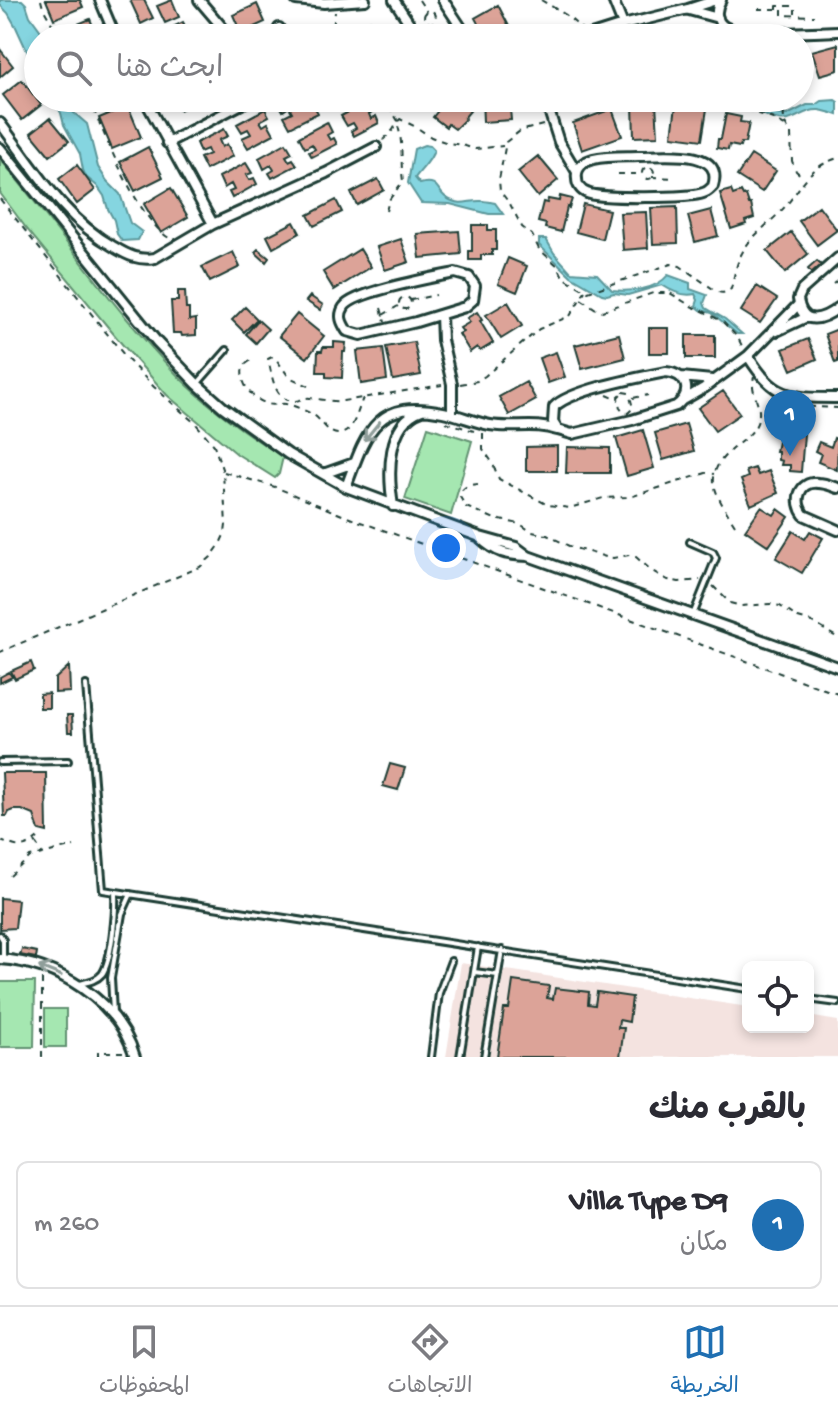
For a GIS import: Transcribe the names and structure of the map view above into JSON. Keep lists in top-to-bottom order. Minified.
{"page":{"search":"ابحث هنا","pins":"1","heading":"بالقرب منك","list":[{"mark":"1","name":"Villa Type D9","note":"مكان","value":"260 m"}],"nav":["الخريطة","الاتجاهات","المحفوظات"]}}
